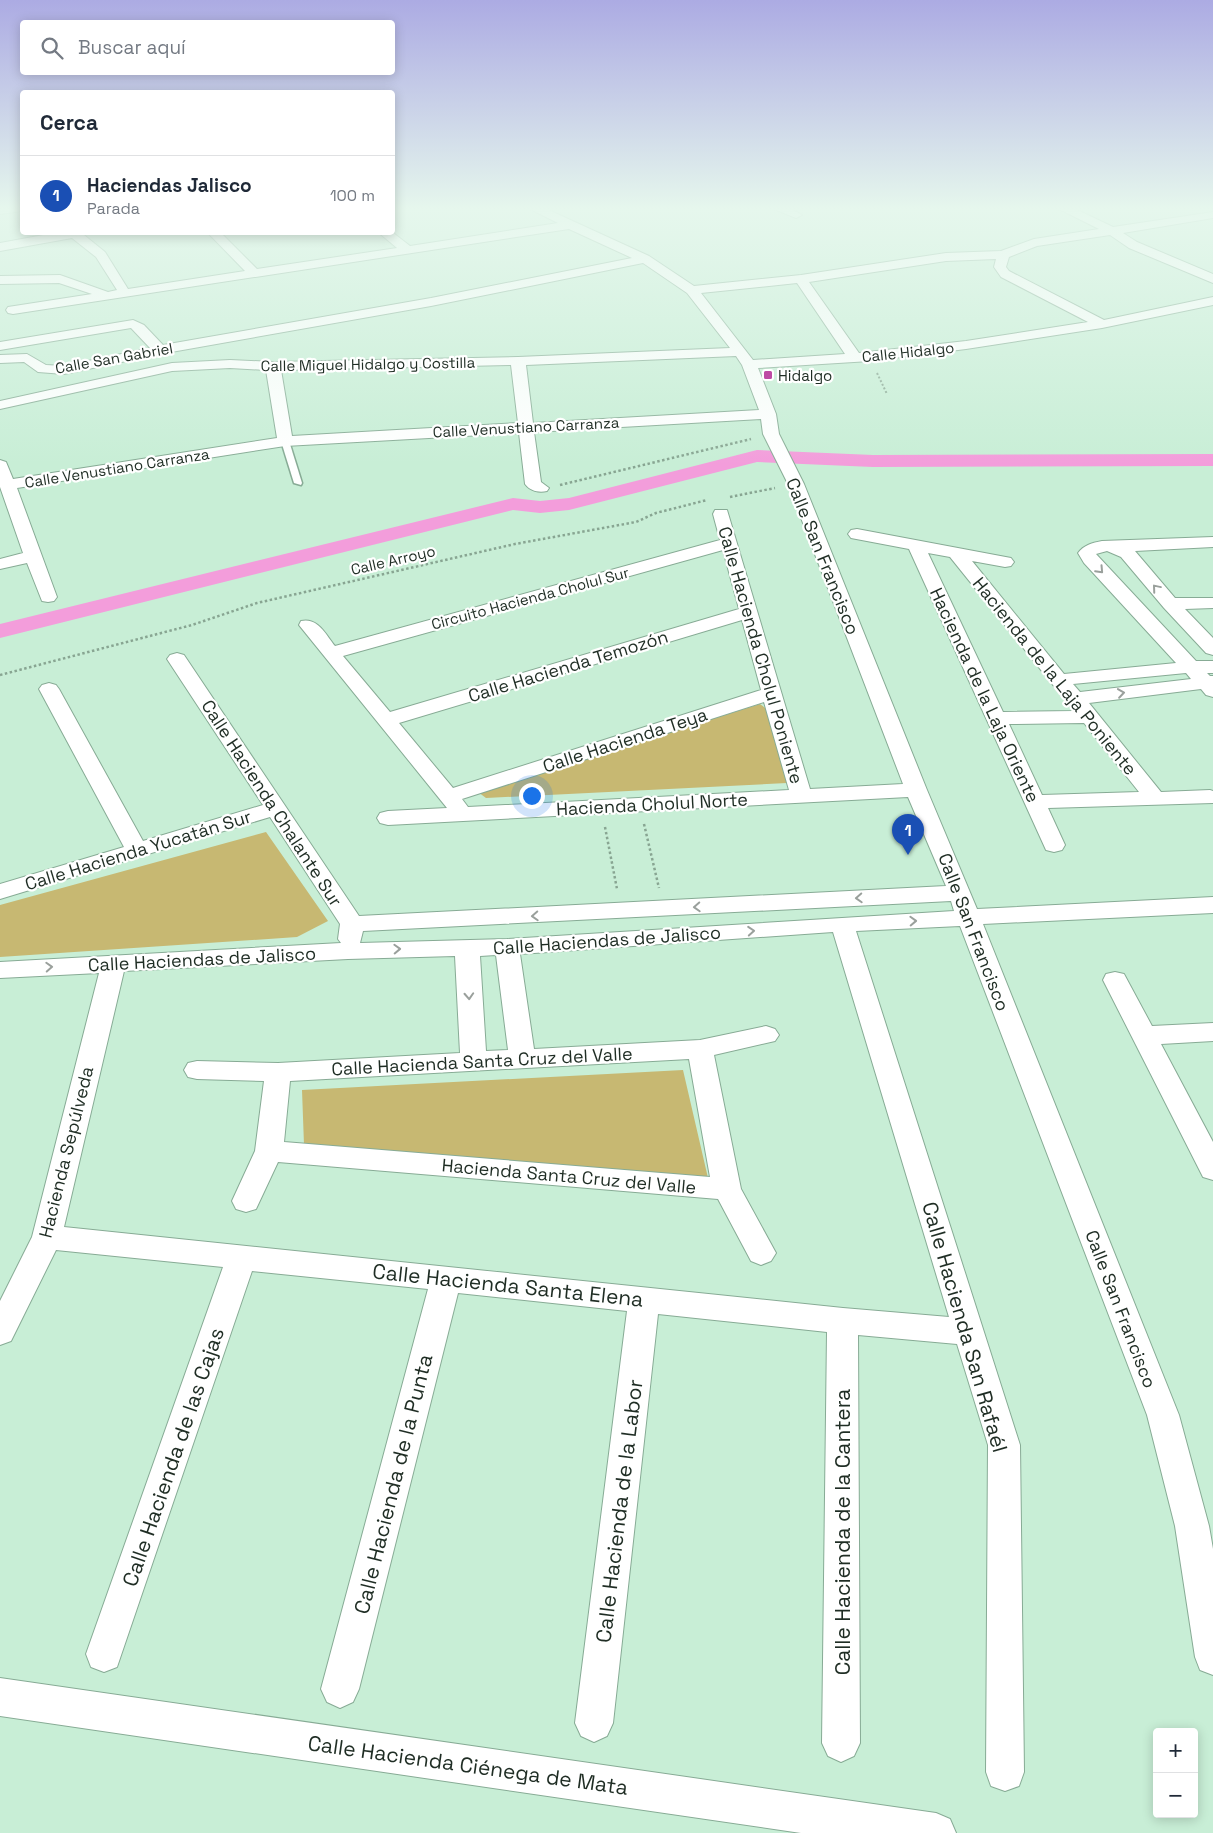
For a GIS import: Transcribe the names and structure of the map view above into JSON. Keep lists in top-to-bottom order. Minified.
{"streets":{"street":["Calle Hidalgo","Calle San Gabriel","Calle Miguel Hidalgo y Costilla","Calle Venustiano Carranza","Calle San Francisco","Circuito Hacienda Cholul Sur","Calle Hacienda Cholul Poniente","Calle Hacienda Temozón","Hacienda de la Laja Poniente","Hacienda de la Laja Oriente","Calle Hacienda Teya","Calle Hacienda Chalante Sur","Hacienda Cholul Norte","Calle Hacienda Yucatán Sur","Calle Haciendas de Jalisco","Calle Hacienda Santa Cruz del Valle","Hacienda Sepúlveda","Hacienda Santa Cruz del Valle","Calle Hacienda Santa Elena","Calle Hacienda San Rafaél","Calle Hacienda de las Cajas","Calle Hacienda de la Punta","Calle Hacienda de la Labor","Calle Hacienda de la Cantera","Calle Hacienda Ciénega de Mata"],"path":["Calle Arroyo"]},"crossings":[["Calle Hidalgo","Calle San Francisco"],["Calle Miguel Hidalgo y Costilla","Calle San Francisco"],["Calle Venustiano Carranza","Calle San Francisco"],["Calle San Francisco","Hacienda Cholul Norte"],["Calle San Francisco","Calle Haciendas de Jalisco"],["Circuito Hacienda Cholul Sur","Calle Hacienda Cholul Poniente"],["Calle Hacienda Cholul Poniente","Calle Hacienda Temozón"],["Calle Hacienda Cholul Poniente","Calle Hacienda Teya"],["Calle Hacienda Cholul Poniente","Hacienda Cholul Norte"],["Calle Hacienda Chalante Sur","Calle Hacienda Yucatán Sur"],["Calle Hacienda Chalante Sur","Calle Haciendas de Jalisco"],["Calle Haciendas de Jalisco","Hacienda Sepúlveda"],["Calle Haciendas de Jalisco","Calle Hacienda San Rafaél"],["Hacienda Sepúlveda","Calle Hacienda Santa Elena"],["Calle Hacienda Santa Elena","Calle Hacienda San Rafaél"],["Calle Hacienda Santa Elena","Calle Hacienda de las Cajas"],["Calle Hacienda Santa Elena","Calle Hacienda de la Punta"],["Calle Hacienda Santa Elena","Calle Hacienda de la Labor"],["Calle Hacienda Santa Elena","Calle Hacienda de la Cantera"]],"places":{"transit":["Hidalgo"]},"page":{"search":"Buscar aquí","heading":"Cerca","list":[{"mark":"1","name":"Haciendas Jalisco","note":"Parada","value":"100 m"}],"pins":"1","map_buttons":["+","−"]}}
